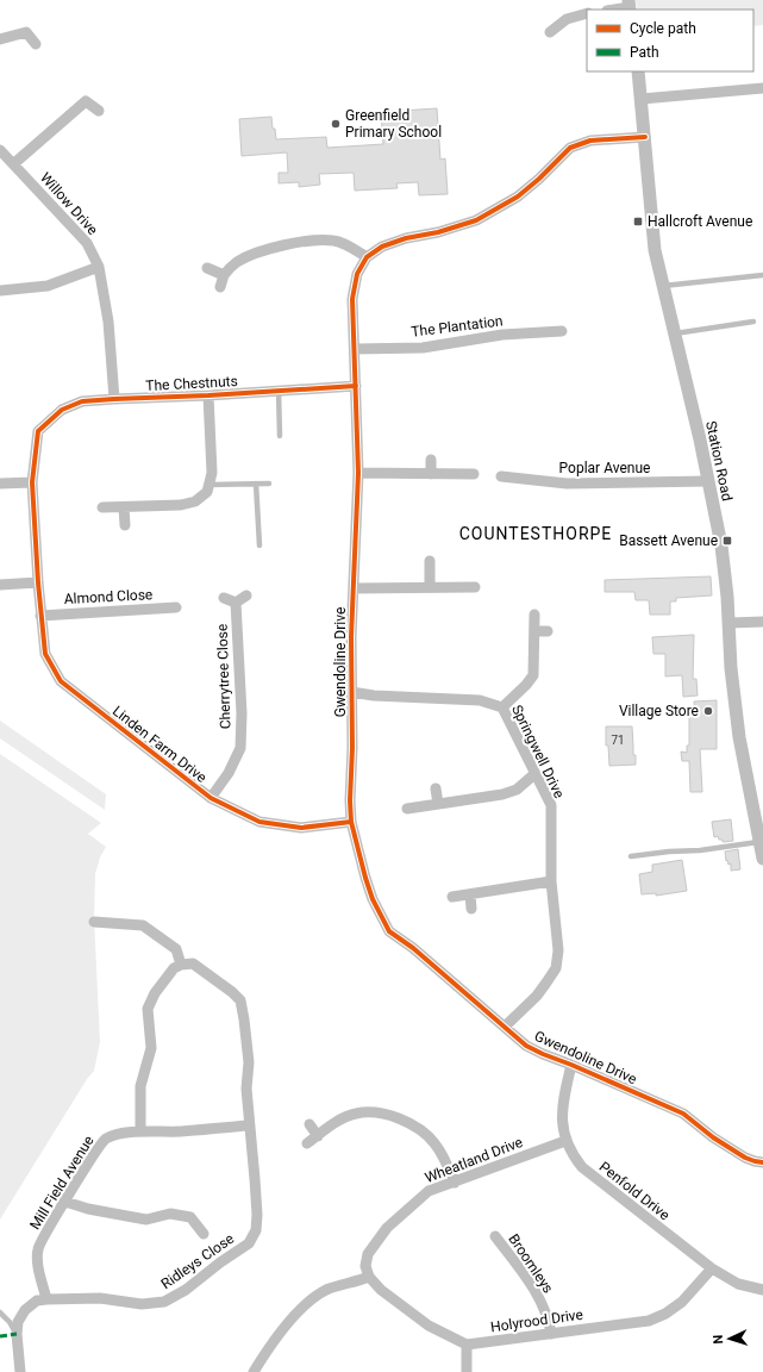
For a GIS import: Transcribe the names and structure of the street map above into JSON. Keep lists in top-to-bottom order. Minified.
{"streets":{"street":["Willow Drive","The Plantation","The Chestnuts","Station Road","Poplar Avenue","Almond Close","Gwendoline Drive","Cherrytree Close","Linden Farm Drive","Springwell Drive","Wheatland Drive","Mill Field Avenue","Penfold Drive","Ridleys Close","Broomleys","Holyrood Drive"]},"crossings":[["Willow Drive","The Chestnuts"],["The Plantation","Gwendoline Drive"],["The Chestnuts","Gwendoline Drive"],["The Chestnuts","Linden Farm Drive"],["Station Road","Poplar Avenue"],["Almond Close","Linden Farm Drive"],["Gwendoline Drive","Linden Farm Drive"],["Gwendoline Drive","Springwell Drive"],["Gwendoline Drive","Penfold Drive"],["Cherrytree Close","Linden Farm Drive"],["Wheatland Drive","Penfold Drive"],["Mill Field Avenue","Ridleys Close"],["Penfold Drive","Holyrood Drive"],["Broomleys","Holyrood Drive"]],"districts":["COUNTESTHORPE"],"places":{"other":["Greenfield Primary School","Village Store"],"transit":["Hallcroft Avenue","Bassett Avenue"]},"house_numbers":["71"],"legend":["Cycle path","Path"],"north":"left"}
